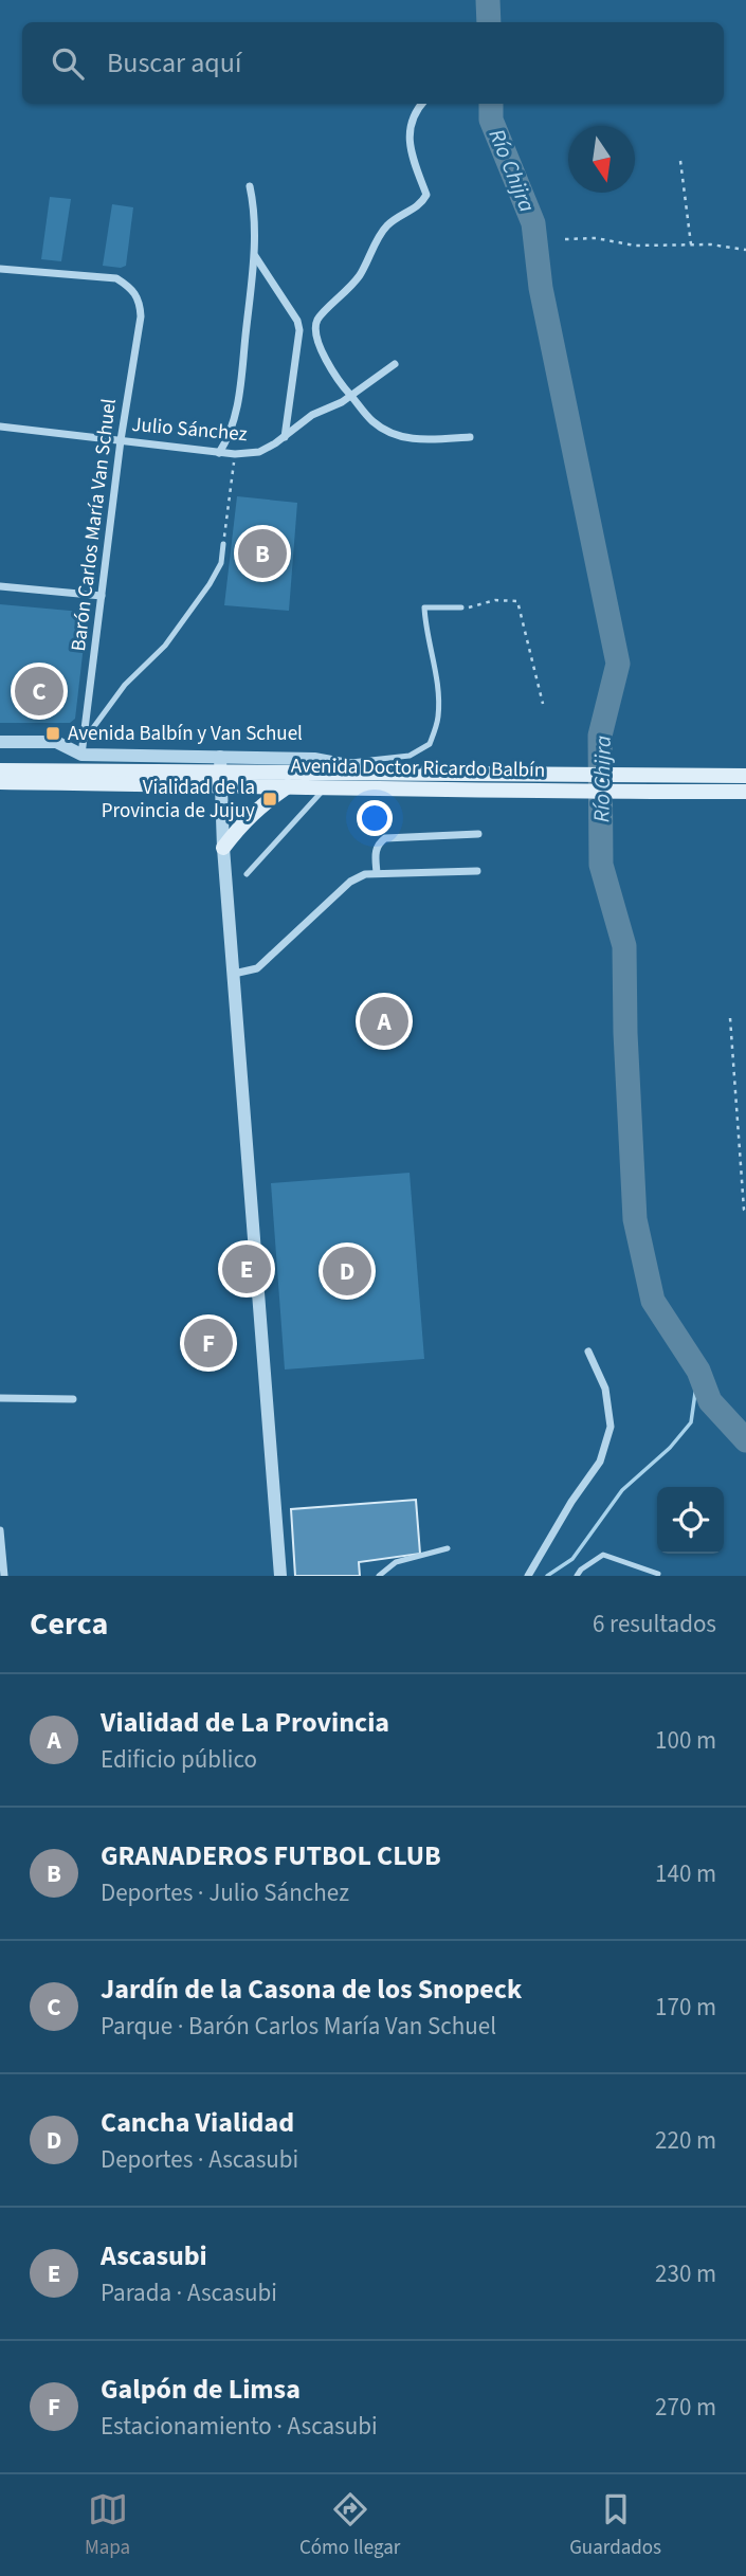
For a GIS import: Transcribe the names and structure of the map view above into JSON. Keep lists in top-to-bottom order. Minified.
{"streets":{"main road":["Avenida Doctor Ricardo Balbín"],"street":["Julio Sánchez","Barón Carlos María Van Schuel"]},"crossings":[["Julio Sánchez","Barón Carlos María Van Schuel"]],"water":["Río Chijra"],"places":{"transit":["Avenida Balbín y Van Schuel","Vialidad de la Provincia de Jujuy"]},"north":"bottom","page":{"search":"Buscar aquí","pins":["B","C","A","E","D","F"],"heading":["Cerca","6 resultados"],"list":[{"mark":"A","name":"Vialidad de La Provincia","note":"Edificio público","value":"100 m"},{"mark":"B","name":"GRANADEROS FUTBOL CLUB","note":"Deportes · Julio Sánchez","value":"140 m"},{"mark":"C","name":"Jardín de la Casona de los Snopeck","note":"Parque · Barón Carlos María Van Schuel","value":"170 m"},{"mark":"D","name":"Cancha Vialidad","note":"Deportes · Ascasubi","value":"220 m"},{"mark":"E","name":"Ascasubi","note":"Parada · Ascasubi","value":"230 m"},{"mark":"F","name":"Galpón de Limsa","note":"Estacionamiento · Ascasubi","value":"270 m"}],"nav":["Mapa","Cómo llegar","Guardados"]}}
